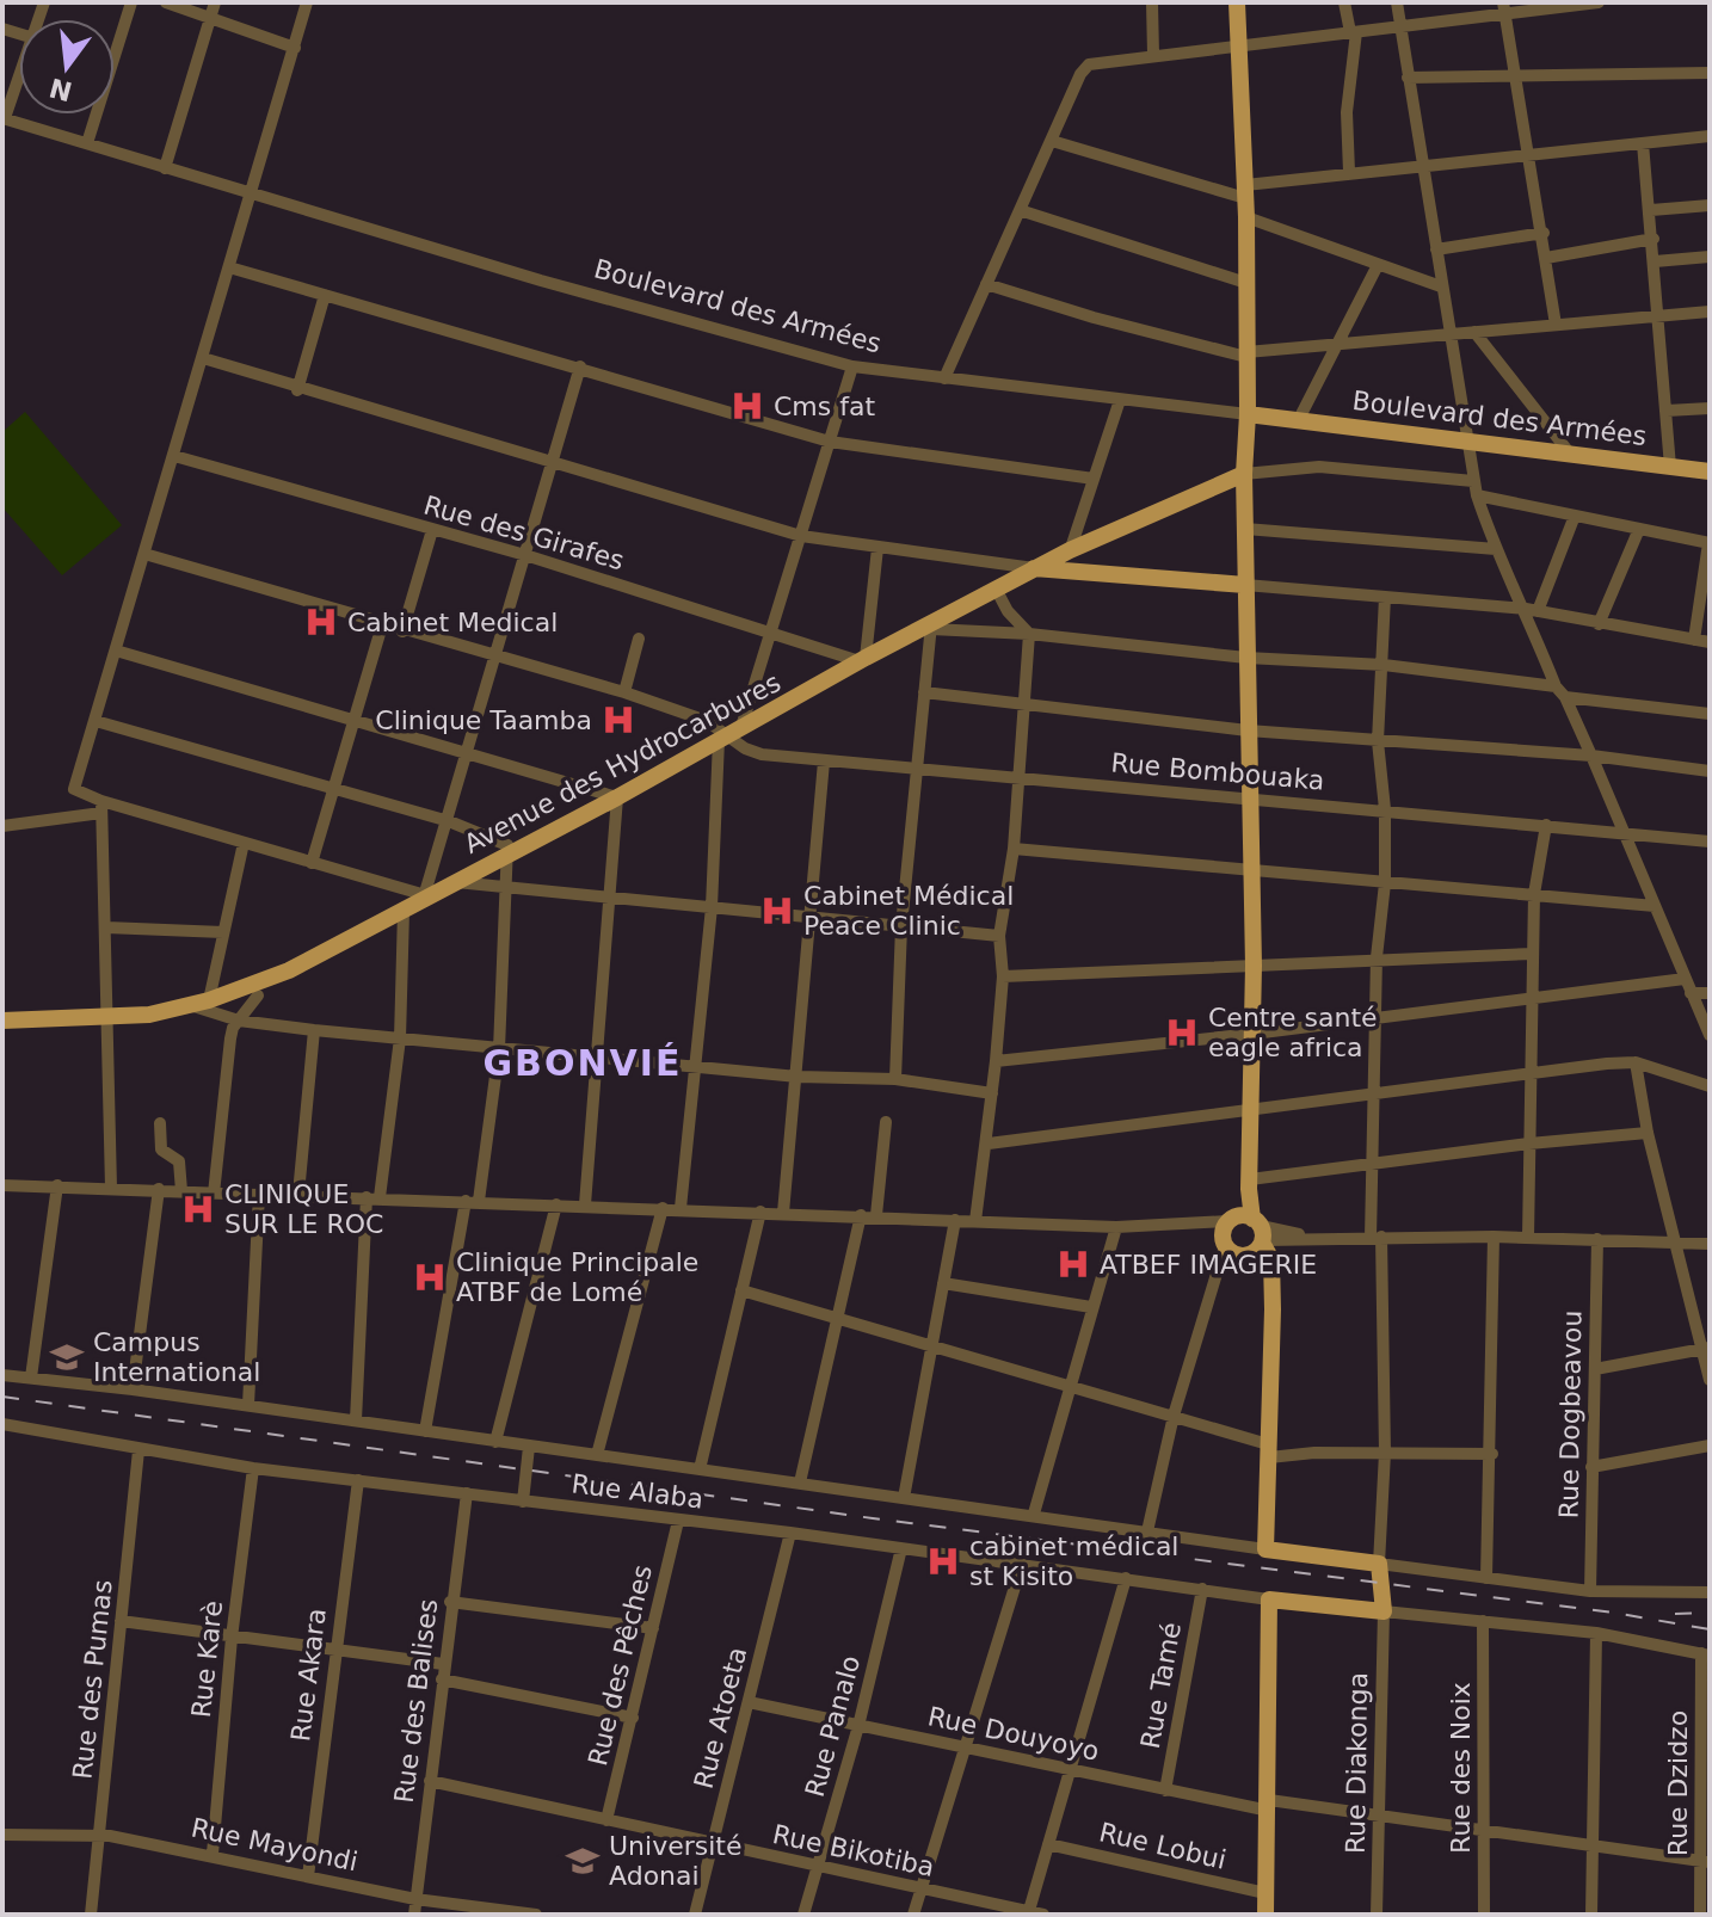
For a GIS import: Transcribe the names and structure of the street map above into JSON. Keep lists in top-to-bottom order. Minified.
{"streets":{"main road":["Boulevard des Armées","Avenue des Hydrocarbures"],"street":["Rue des Girafes","Rue Bombouaka","Rue Dogbeavou","Rue Alaba","Rue Karè","Rue des Pêches","Rue Akara","Rue des Pumas","Rue Tamé","Rue des Balises","Rue Atoeta","Rue Panalo","Rue Douyoyo","Rue Diakonga","Rue des Noix","Rue Dzidzo","Rue Mayondi","Rue Lobui","Rue Bikotiba"]},"crossings":[["Rue des Girafes","Avenue des Hydrocarbures"],["Avenue des Hydrocarbures","Rue Bombouaka"],["Rue Alaba","Rue Karè"],["Rue Alaba","Rue des Pêches"],["Rue Alaba","Rue Akara"],["Rue Alaba","Rue des Pumas"],["Rue Alaba","Rue Tamé"],["Rue Alaba","Rue des Balises"],["Rue Alaba","Rue Atoeta"],["Rue Alaba","Rue Panalo"],["Rue Karè","Rue Mayondi"],["Rue des Pêches","Rue Bikotiba"],["Rue Akara","Rue Mayondi"],["Rue des Pumas","Rue Mayondi"],["Rue Tamé","Rue Douyoyo"],["Rue des Balises","Rue Mayondi"],["Rue des Balises","Rue Bikotiba"],["Rue Atoeta","Rue Douyoyo"],["Rue Atoeta","Rue Bikotiba"],["Rue Panalo","Rue Douyoyo"],["Rue Panalo","Rue Bikotiba"],["Rue Douyoyo","Rue Diakonga"],["Rue Douyoyo","Rue des Noix"],["Rue Douyoyo","Rue Dzidzo"]],"districts":["GBONVIÉ"],"places":{"hospital":["Cms fat","Cabinet Medical","Clinique Taamba","Cabinet Médical Peace Clinic","Centre santé eagle africa","CLINIQUE SUR LE ROC","ATBEF IMAGERIE","Clinique Principale ATBF de Lomé","cabinet médical st Kisito"],"school or university":["Campus International","Université Adonai"]},"north":"bottom"}
